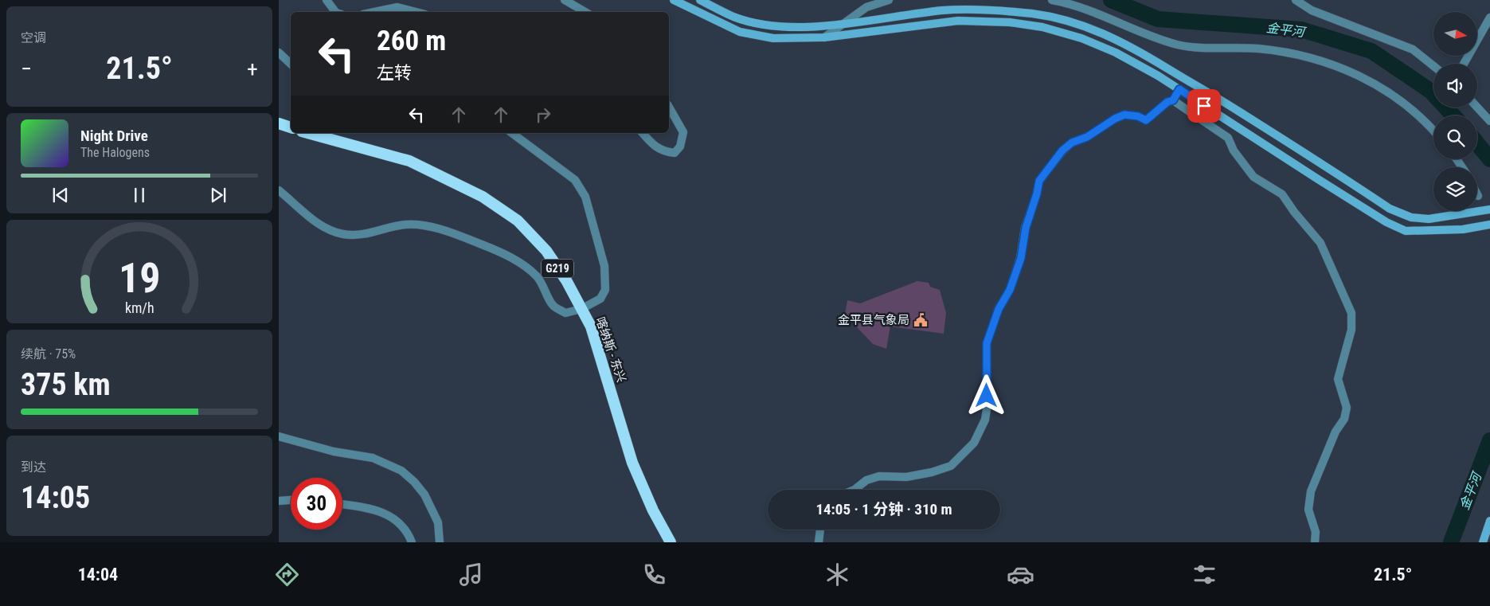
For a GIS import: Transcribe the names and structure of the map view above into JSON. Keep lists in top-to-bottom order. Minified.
{"streets":{"highway":["G219","喀纳斯 - 东兴"]},"water":["金平河"],"places":{"public building":["金平县气象局"]},"north":"right","page":{"tile":["空调",["续航 · 75%","375 km"],["到达","14:05"]],"turn":["260 m","左转"],"heat":["−","21.5°","+"],"song":["Night Drive","The Halogens"],"limit":"30","trip":"14:05 · 1 分钟 · 310 m","tabs":["14:04","21.5°"],"gauge":["19","km/h"]}}
